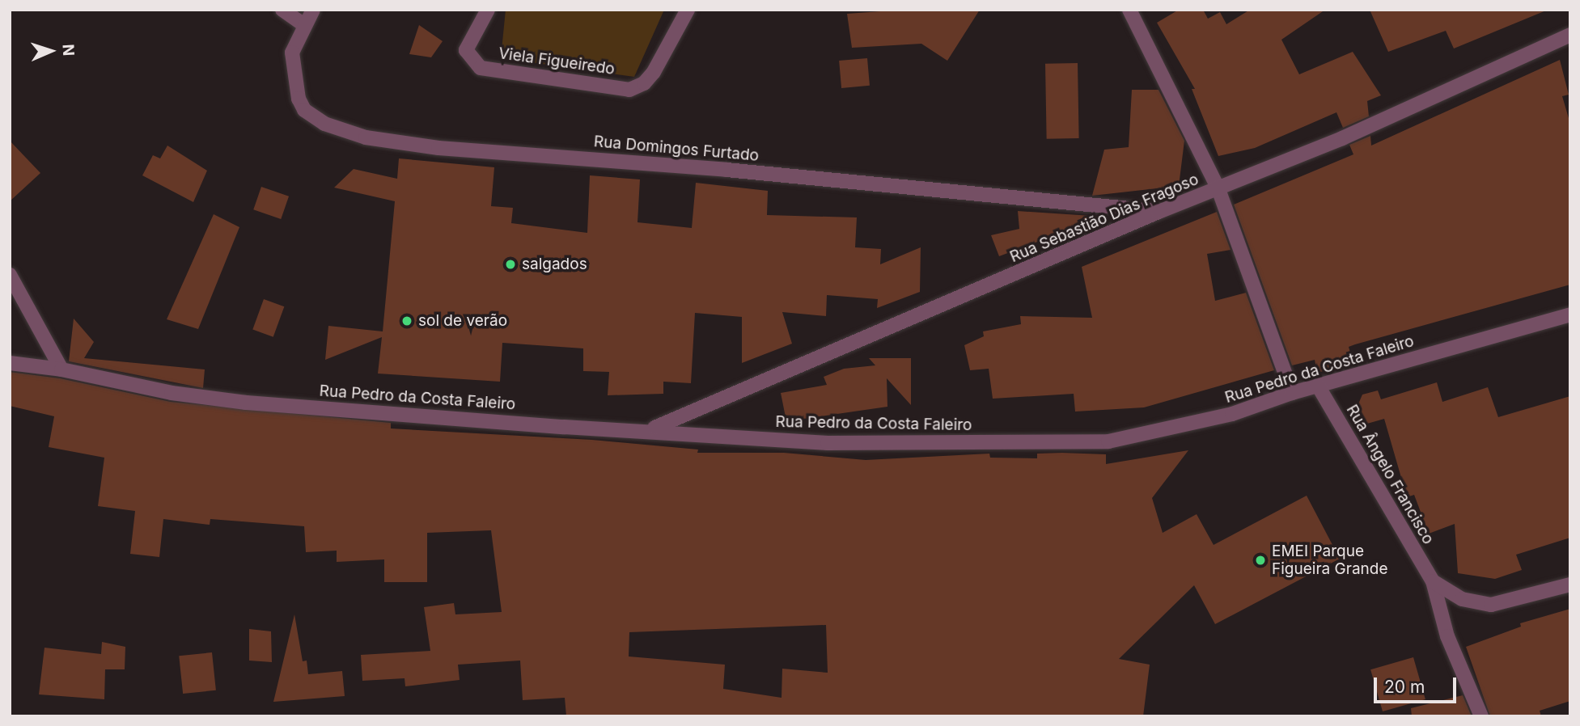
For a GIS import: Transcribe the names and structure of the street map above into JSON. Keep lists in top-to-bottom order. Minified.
{"streets":{"street":["Viela Figueiredo","Rua Domingos Furtado","Rua Sebastião Dias Fragoso","Rua Pedro da Costa Faleiro","Rua Ângelo Francisco"]},"crossings":[["Rua Domingos Furtado","Rua Sebastião Dias Fragoso"],["Rua Sebastião Dias Fragoso","Rua Pedro da Costa Faleiro"],["Rua Pedro da Costa Faleiro","Rua Ângelo Francisco"]],"places":["salgados","sol de verão","EMEI Parque Figueira Grande"],"scale_bar":"20 m","north":"right"}
